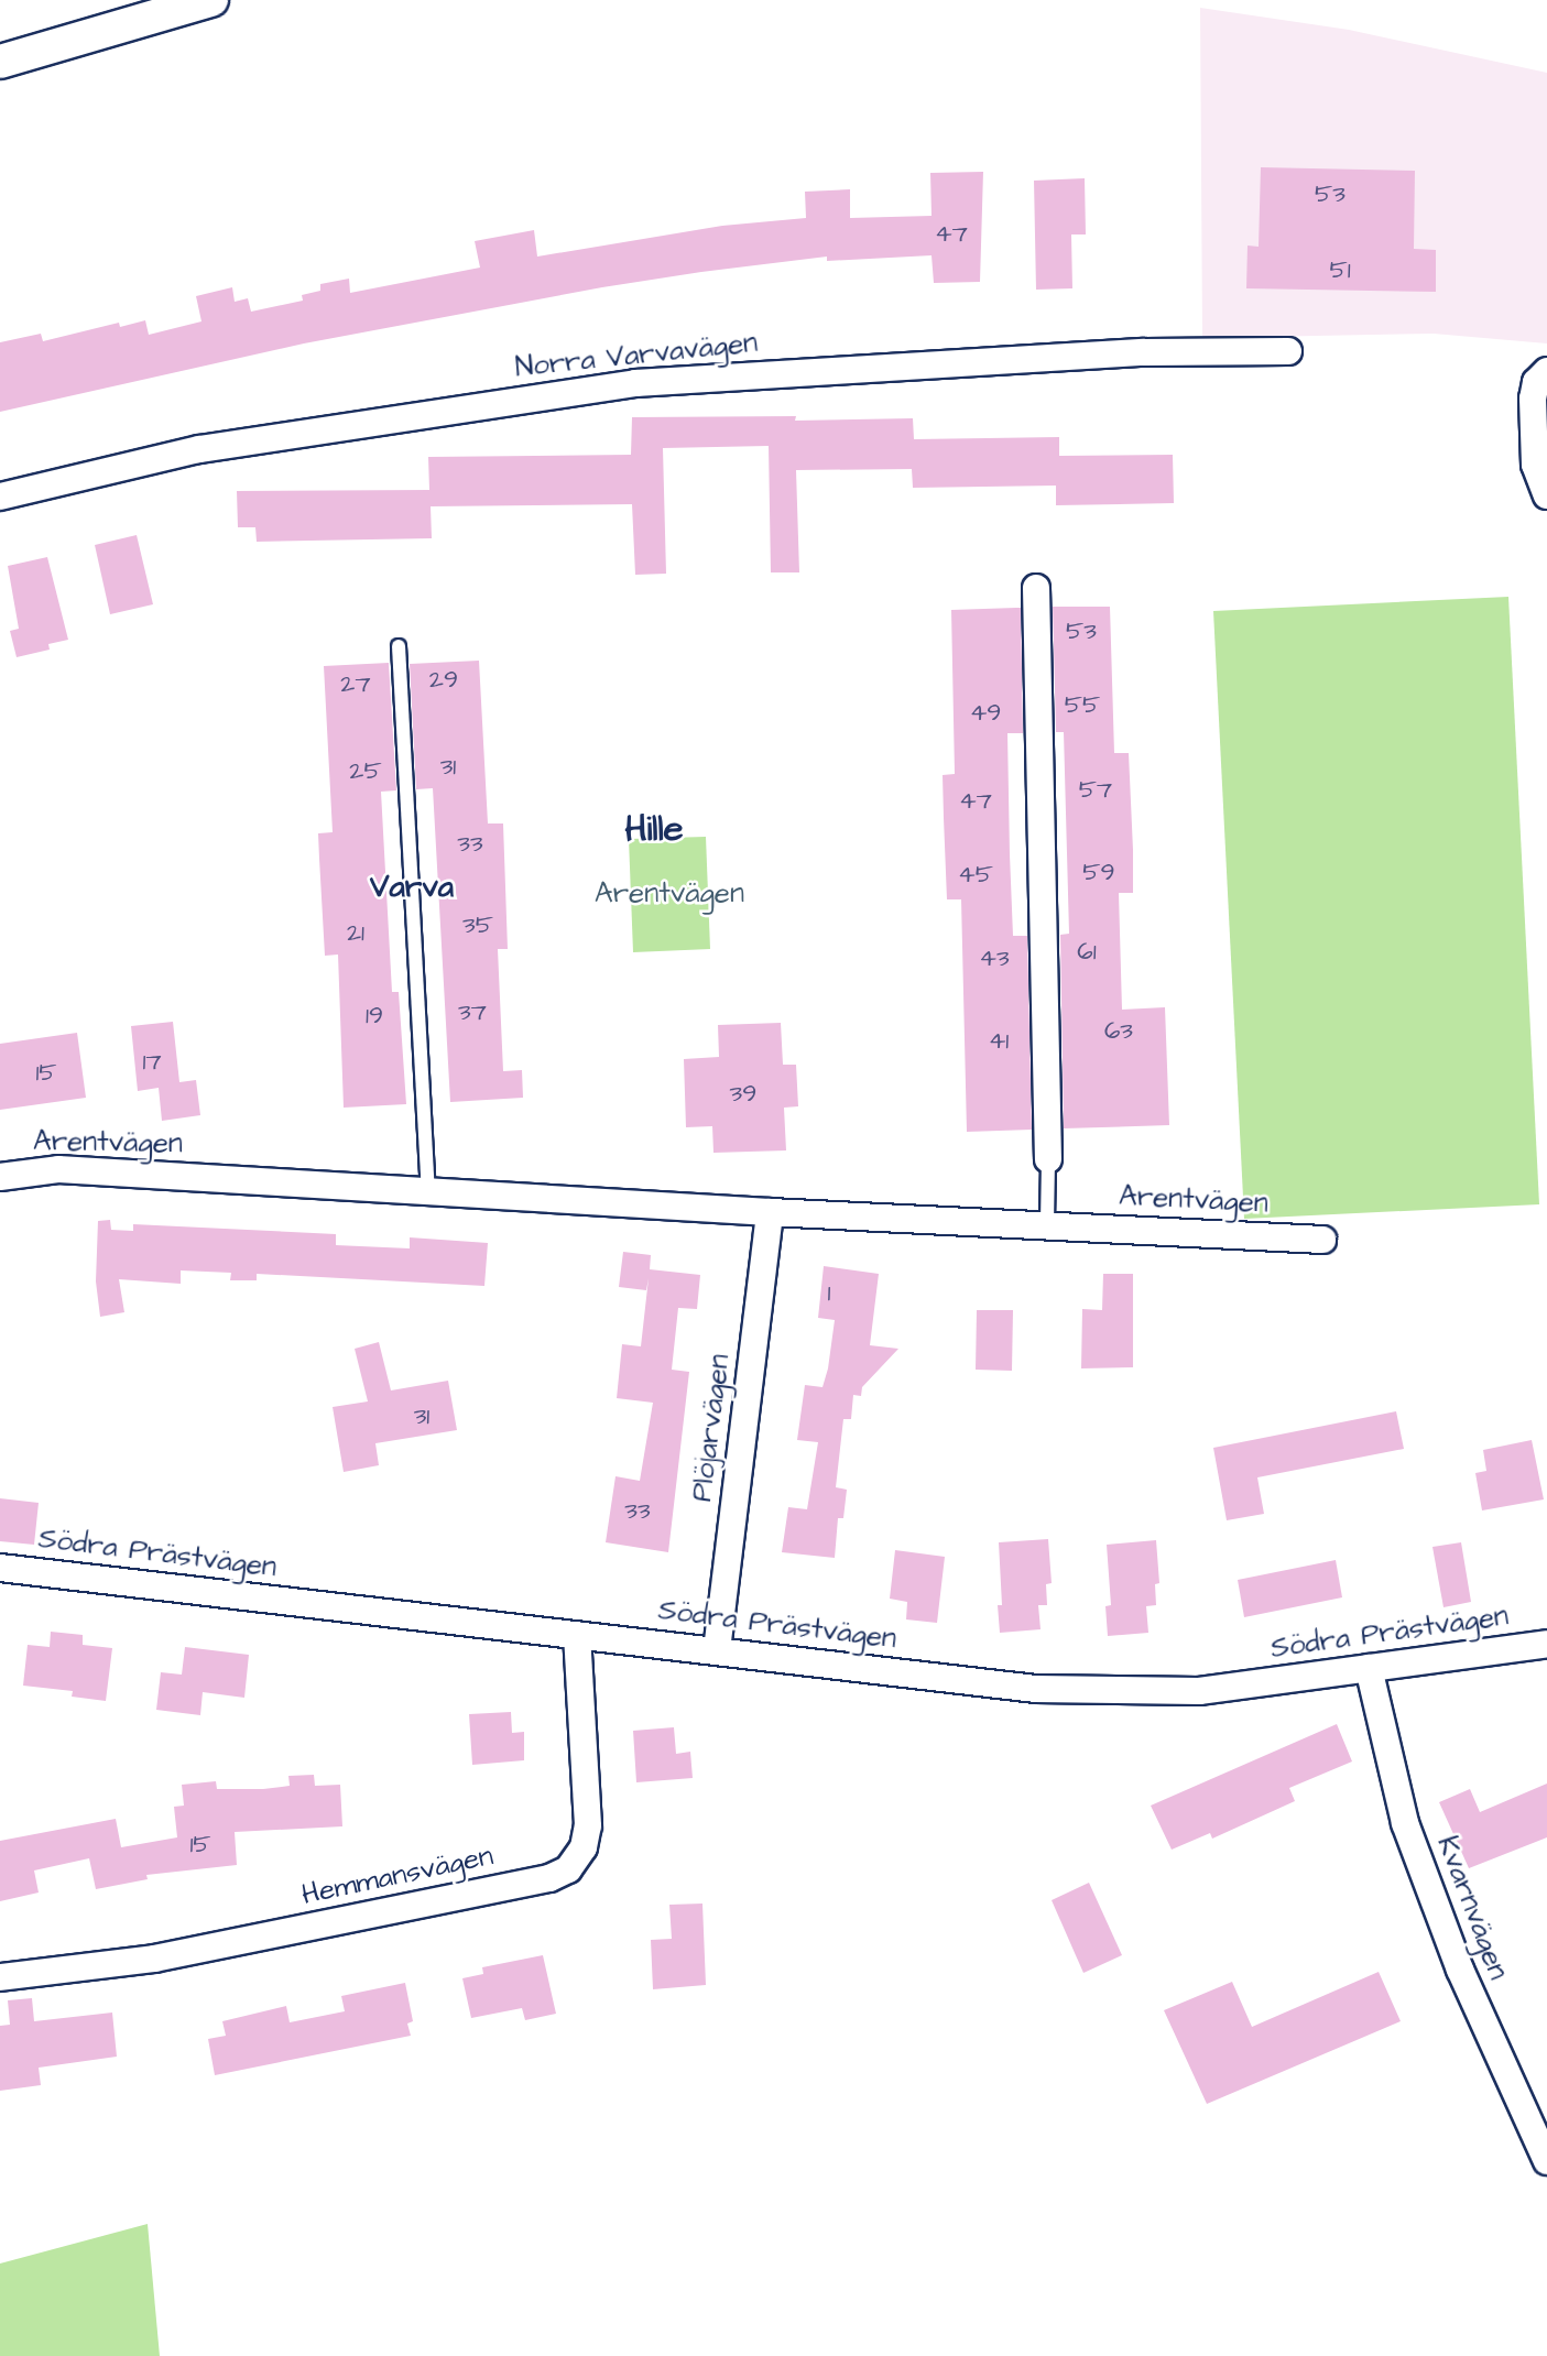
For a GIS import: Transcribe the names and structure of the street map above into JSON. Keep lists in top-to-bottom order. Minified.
{"streets":{"street":["Norra Varvavägen","Arentvägen","Plöjarvägen","Södra Prästvägen","Hemmansvägen","Kvarnvägen"]},"crossings":[["Arentvägen","Plöjarvägen"],["Plöjarvägen","Södra Prästvägen"],["Södra Prästvägen","Hemmansvägen"],["Södra Prästvägen","Kvarnvägen"]],"districts":["Hille","Varva"],"parks":["Arentvägen"],"house_numbers":["53","47","51","53","29","27","55","49","31","25","57","47","33","59","45","35","21","61","43","37","19","63","41","17","15","39","1","31","33","15"]}
